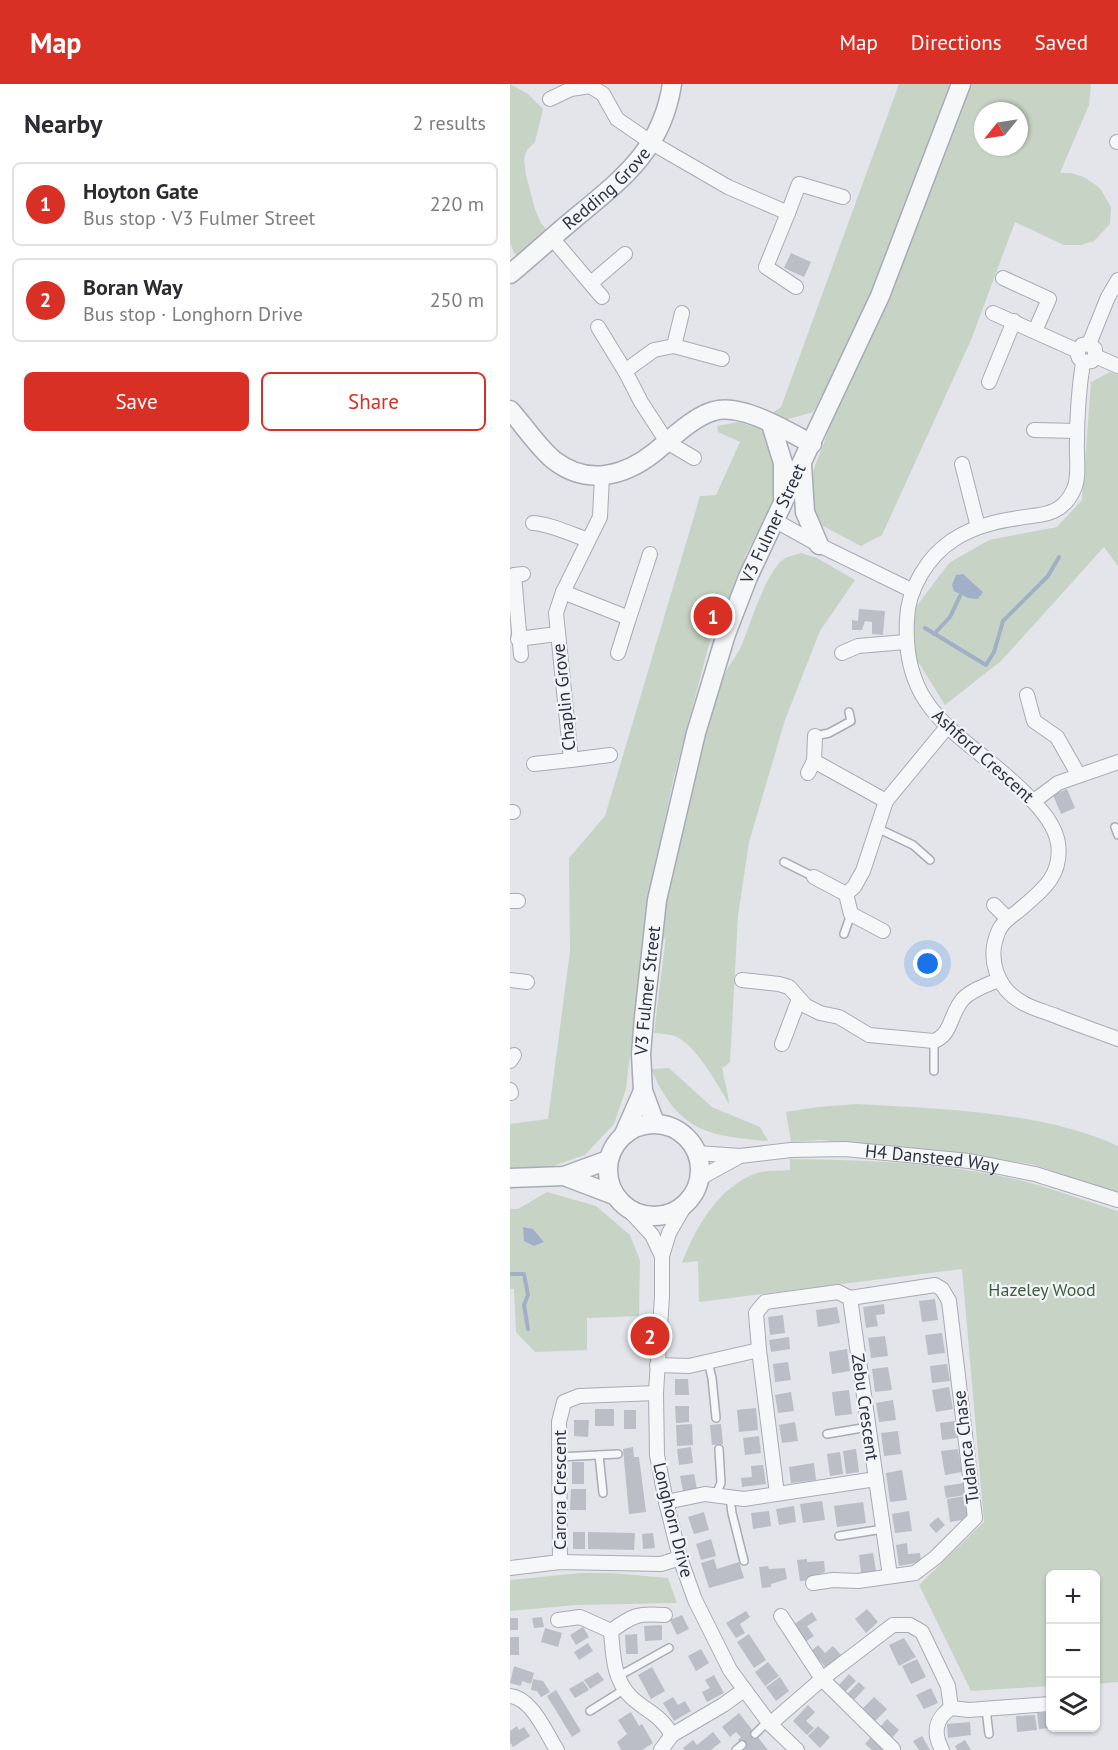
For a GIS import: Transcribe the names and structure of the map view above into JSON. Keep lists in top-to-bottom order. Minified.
{"streets":{"street":["Redding Grove","V3 Fulmer Street","Chaplin Grove","Ashford Crescent","H4 Dansteed Way","Zebu Crescent","Tudanca Chase","Carora Crescent","Longhorn Drive"]},"crossings":[["V3 Fulmer Street","H4 Dansteed Way"],["V3 Fulmer Street","Longhorn Drive"],["H4 Dansteed Way","Longhorn Drive"],["Zebu Crescent","Tudanca Chase"],["Carora Crescent","Longhorn Drive"]],"parks":["Hazeley Wood"],"north":"bottom left","page":{"header":"Map","nav":["Map","Directions","Saved"],"heading":["Nearby","2 results"],"list":[{"mark":"1","name":"Hoyton Gate","note":"Bus stop · V3 Fulmer Street","value":"220 m"},{"mark":"2","name":"Boran Way","note":"Bus stop · Longhorn Drive","value":"250 m"}],"buttons":["Save","Share"],"pins":["1","2"],"map_buttons":["+","−"]}}
